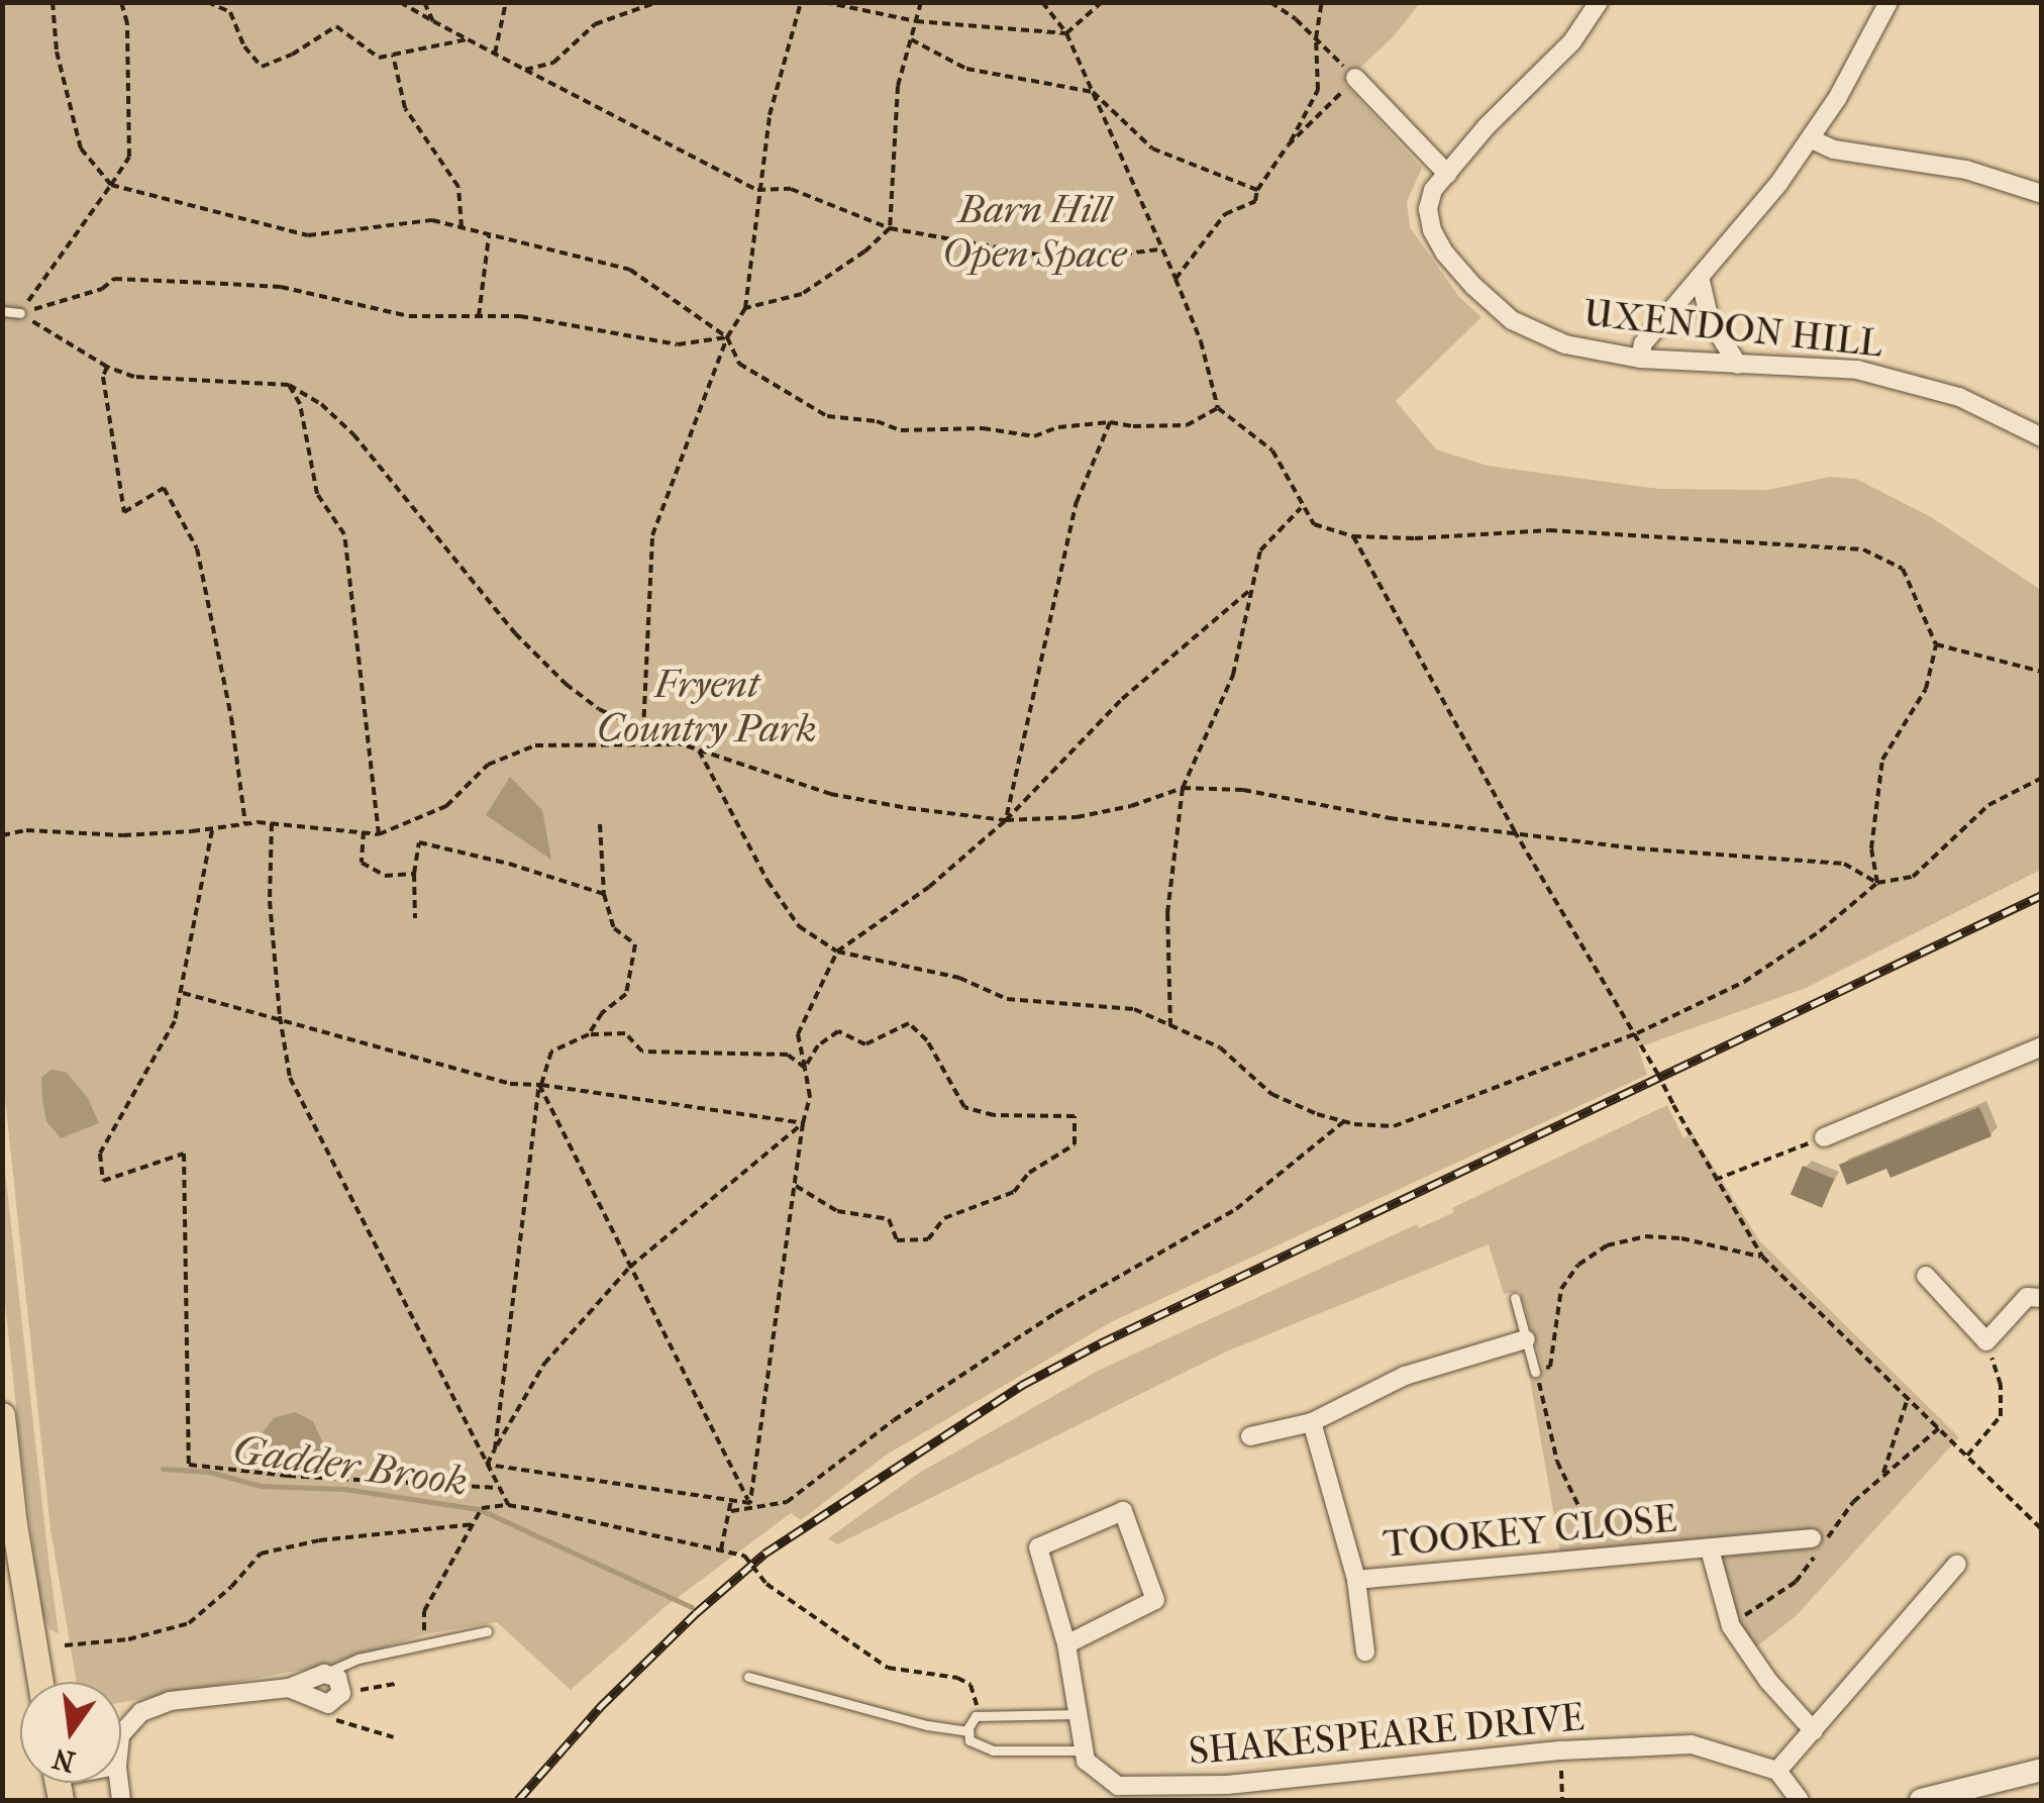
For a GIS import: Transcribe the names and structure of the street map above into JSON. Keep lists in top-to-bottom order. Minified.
{"streets":{"street":["UXENDON HILL","TOOKEY CLOSE","SHAKESPEARE DRIVE"]},"water":["Gadder Brook"],"parks":["Barn Hill Open Space","Fryent Country Park"],"north":"bottom"}
